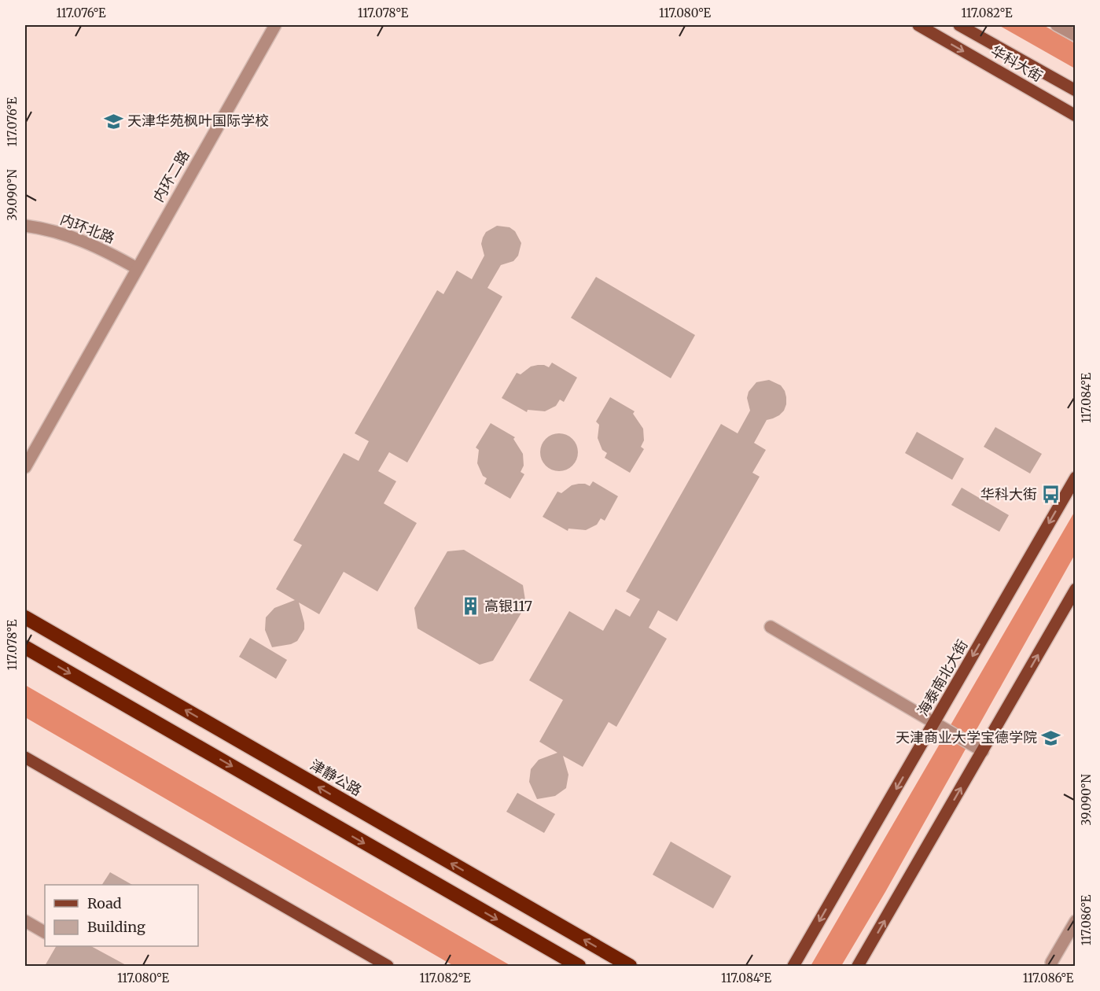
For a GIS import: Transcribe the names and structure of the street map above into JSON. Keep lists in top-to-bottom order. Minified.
{"streets":{"highway":["津静公路"],"main road":["华科大街","海泰南北大街"],"street":["内环二路","内环北路"]},"crossings":[["内环二路","内环北路"]],"places":{"school or university":["天津华苑枫叶国际学校","天津商业大学宝德学院"],"bus stop":["华科大街"],"building":["高银117"]},"legend":["Road","Building"],"coordinates":["117.076°E","117.078°E","117.080°E","117.082°E","39.090°N","117.084°E","117.086°E"]}
